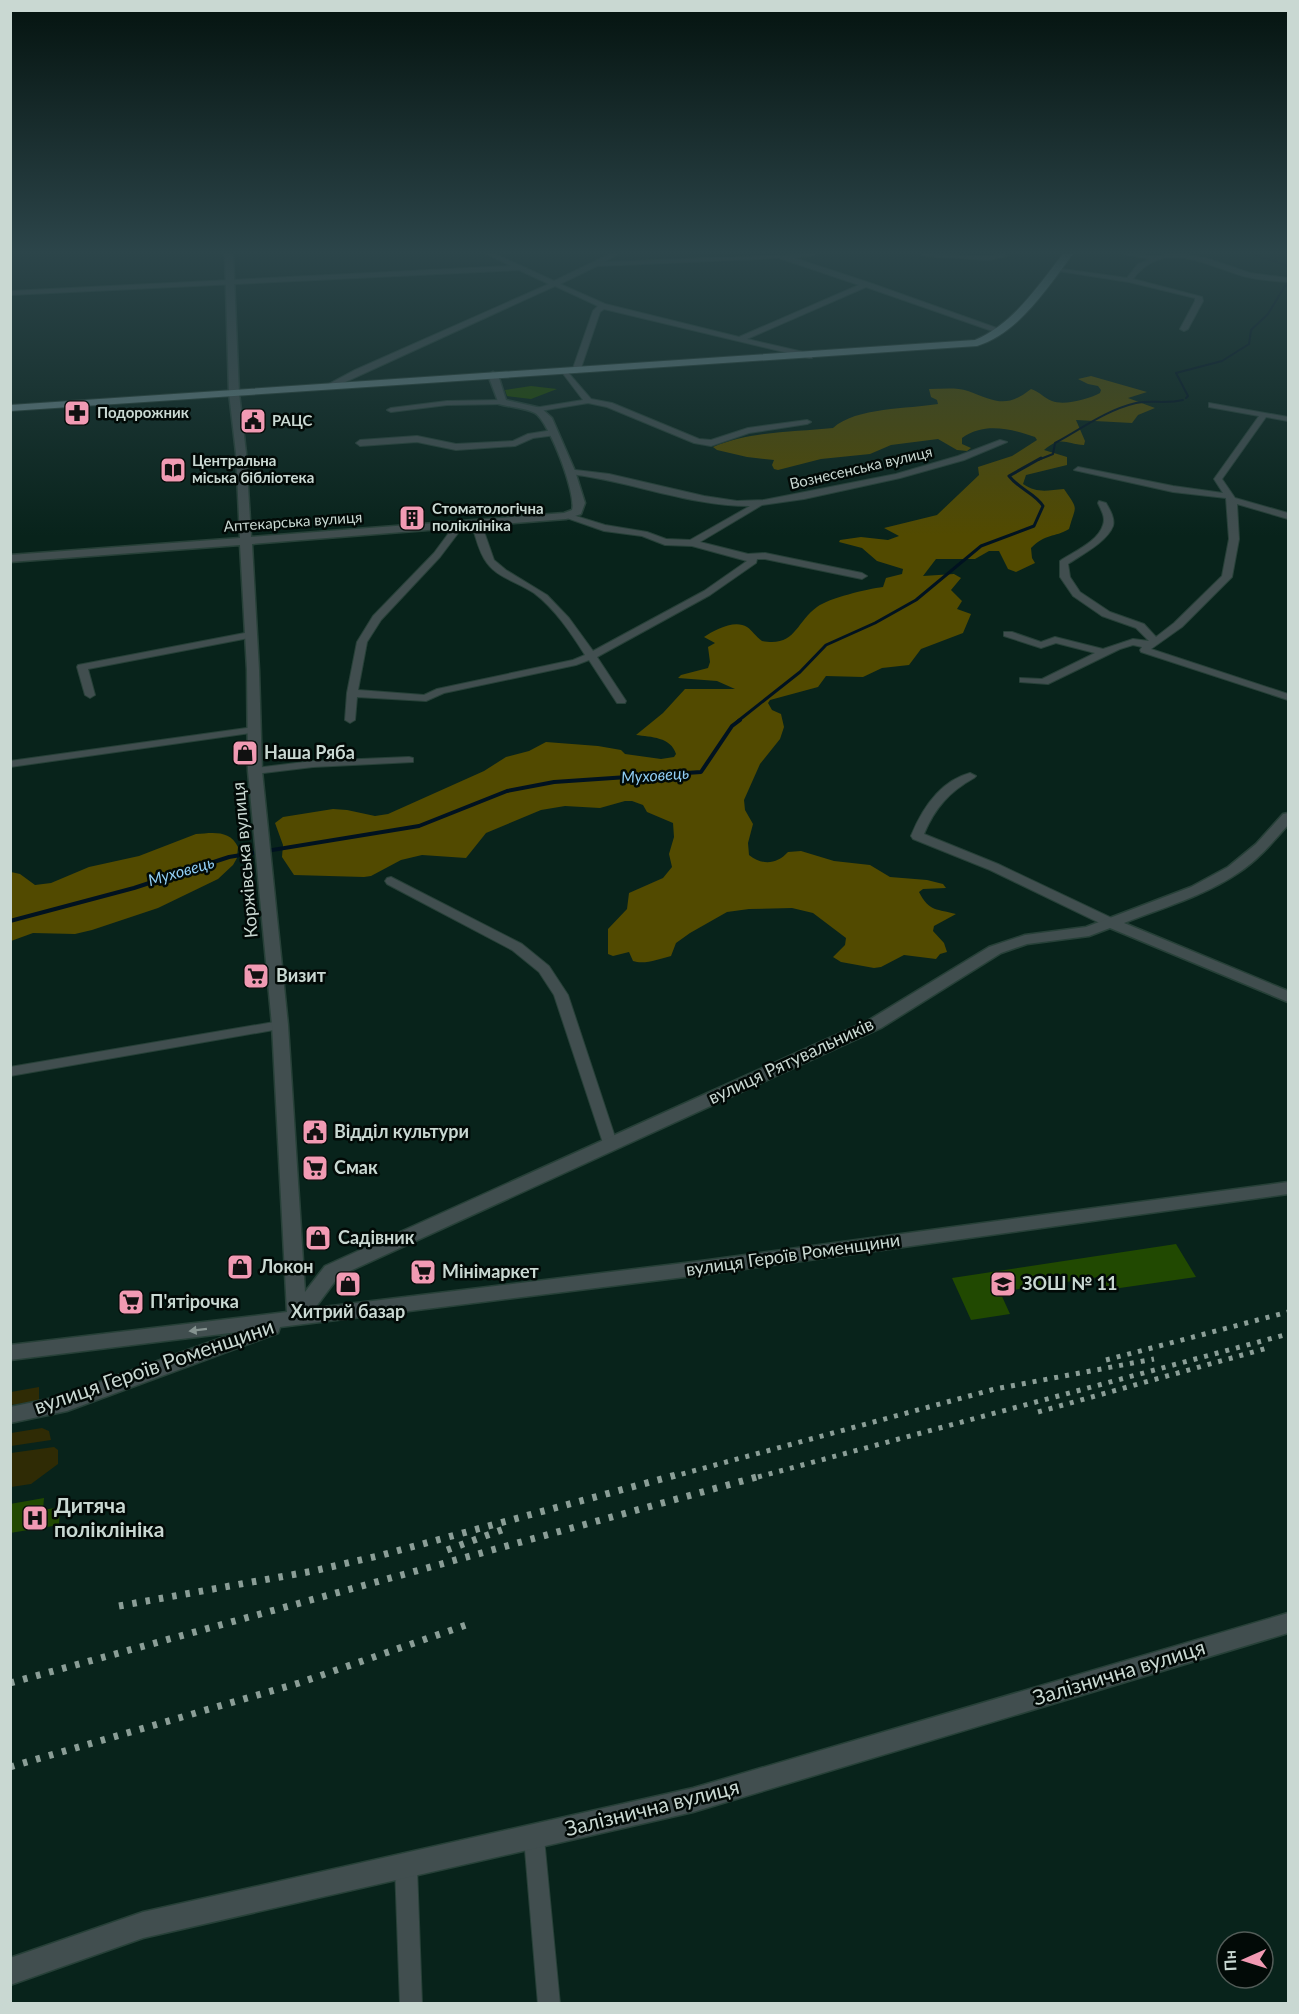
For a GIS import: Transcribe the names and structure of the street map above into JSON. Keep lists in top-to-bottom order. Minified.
{"streets":{"street":["Вознесенська вулиця","Аптекарська вулиця","Коржівська вулиця","вулиця Рятувальників","вулиця Героїв Роменщини","Залізнична вулиця"]},"crossings":[["Аптекарська вулиця","Коржівська вулиця"],["Коржівська вулиця","вулиця Рятувальників"],["Коржівська вулиця","вулиця Героїв Роменщини"],["вулиця Рятувальників","вулиця Героїв Роменщини"]],"water":["Муховець"],"places":{"pharmacy":["Подорожник"],"public building":["РАЦС","Відділ культури"],"library":["Центральна міська бібліотека"],"building":["Стоматологічна поліклініка"],"shop":["Наша Ряба","Садівник","Локон","Хитрий базар"],"supermarket":["Визит","Смак","Мінімаркет","П'ятірочка"],"school or university":["ЗОШ № 11"],"hospital":["Дитяча поліклініка"]},"north":"left"}
